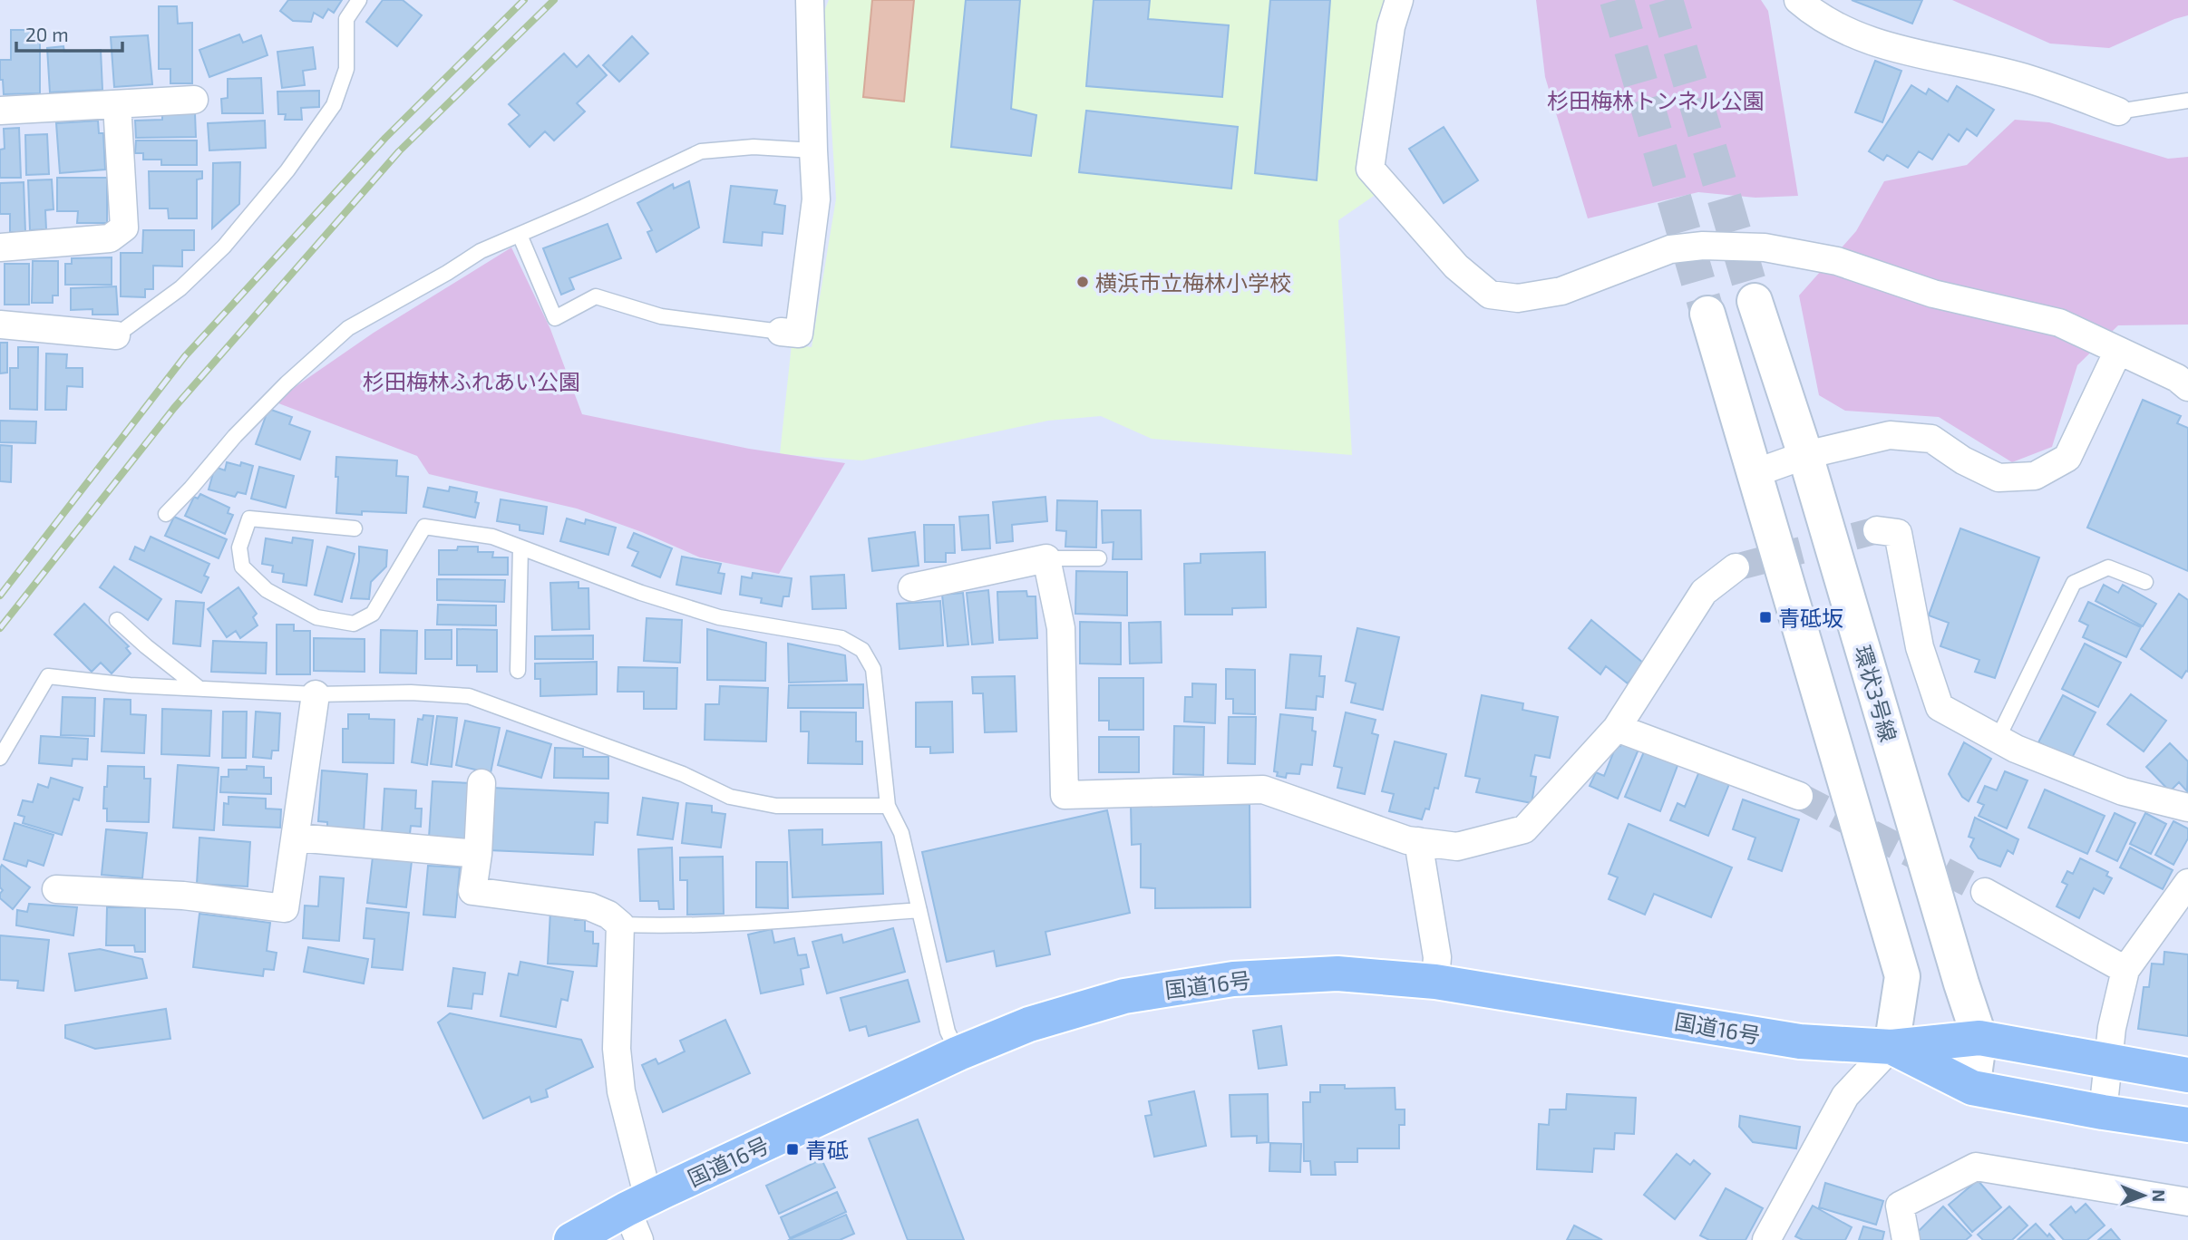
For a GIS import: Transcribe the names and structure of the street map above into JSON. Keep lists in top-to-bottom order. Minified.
{"streets":{"highway":["国道16号"],"street":["環状3号線"]},"crossings":[["環状3号線","国道16号"]],"parks":["杉田梅林トンネル公園","杉田梅林ふれあい公園"],"places":{"other":["横浜市立梅林小学校"],"transit":["青砥坂","青砥"]},"scale_bar":"20 m","north":"right"}
